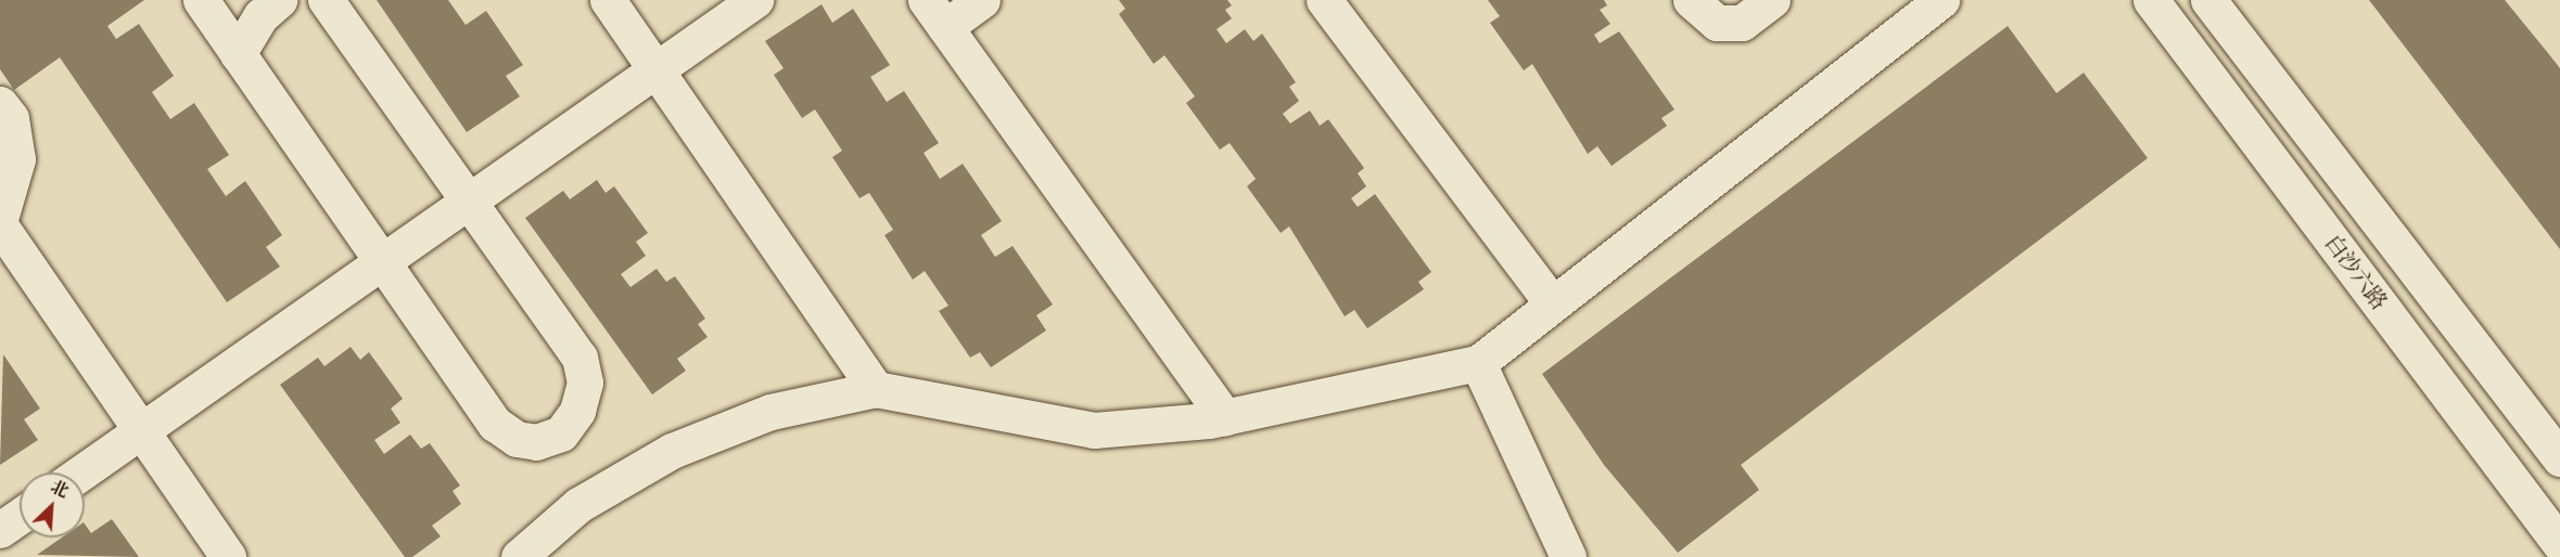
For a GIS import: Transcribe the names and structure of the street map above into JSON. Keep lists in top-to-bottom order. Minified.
{"streets":{"street":["白沙六路"]},"north":"top right"}
